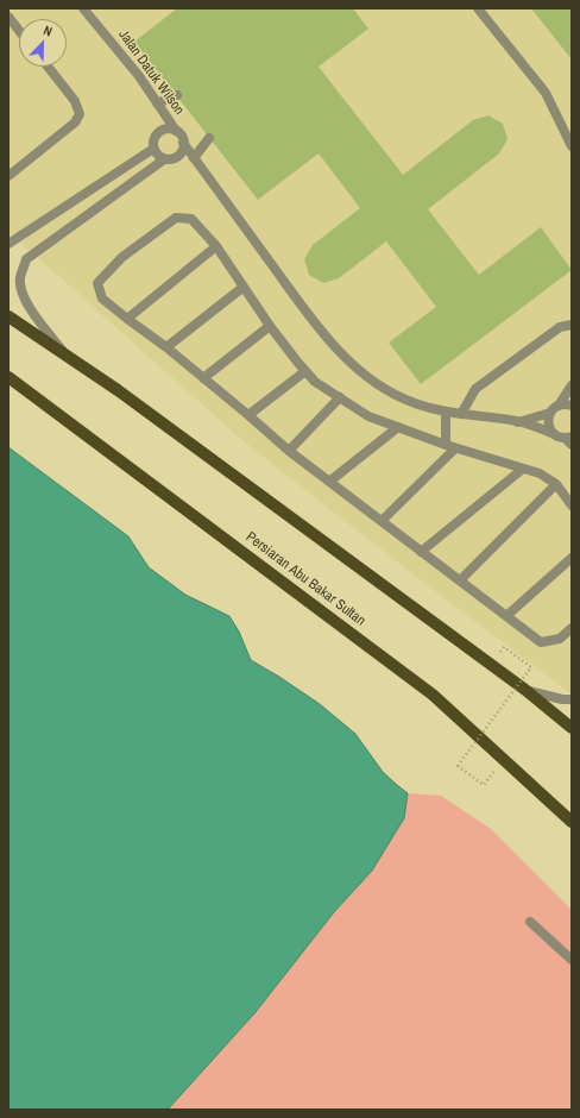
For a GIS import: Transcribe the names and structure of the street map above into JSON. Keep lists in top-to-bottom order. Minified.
{"streets":{"main road":["Persiaran Abu Bakar Sultan"],"street":["Jalan Datuk Wilson"]},"north":"top right"}
